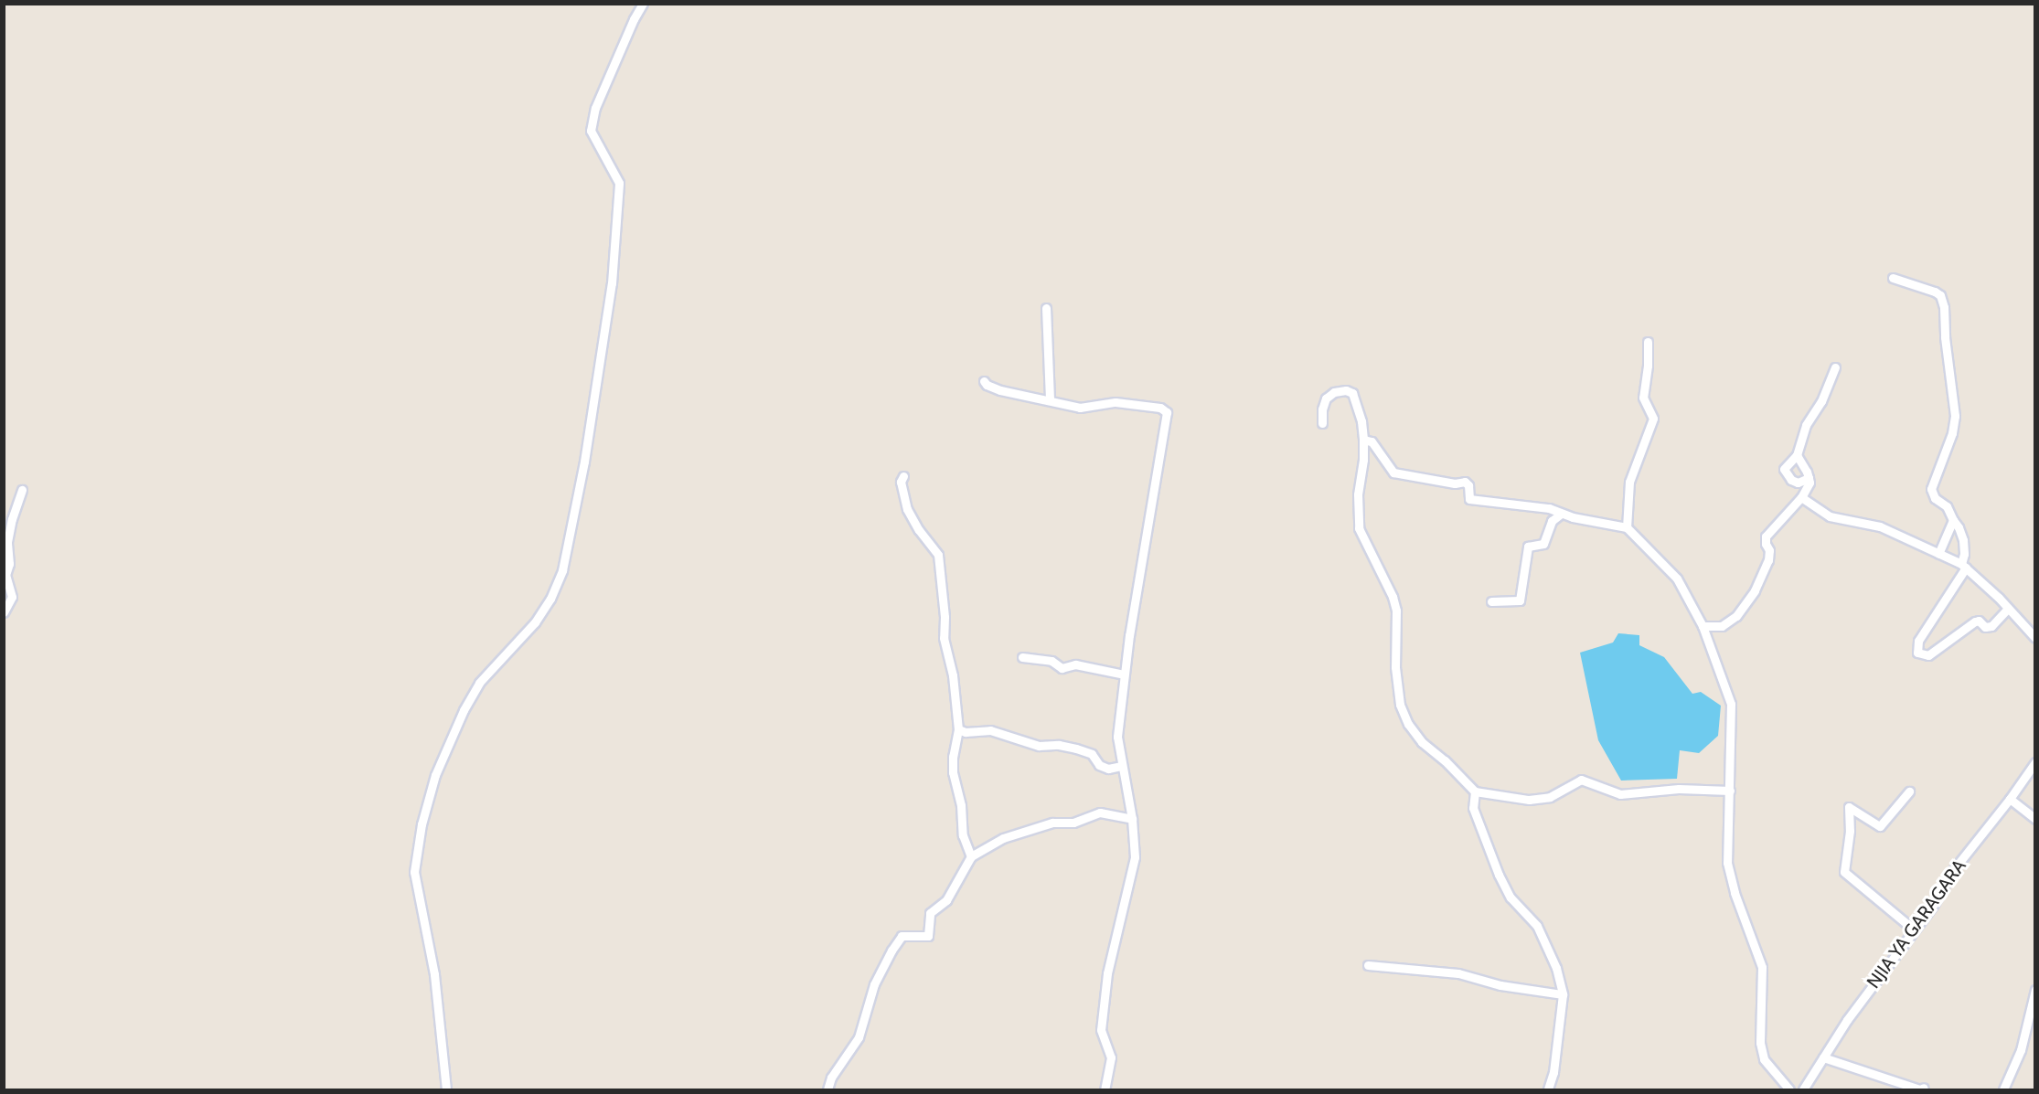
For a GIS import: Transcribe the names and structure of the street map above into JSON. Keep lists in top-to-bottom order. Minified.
{"streets":{"street":["NJIA YA GARAGARA"]}}
